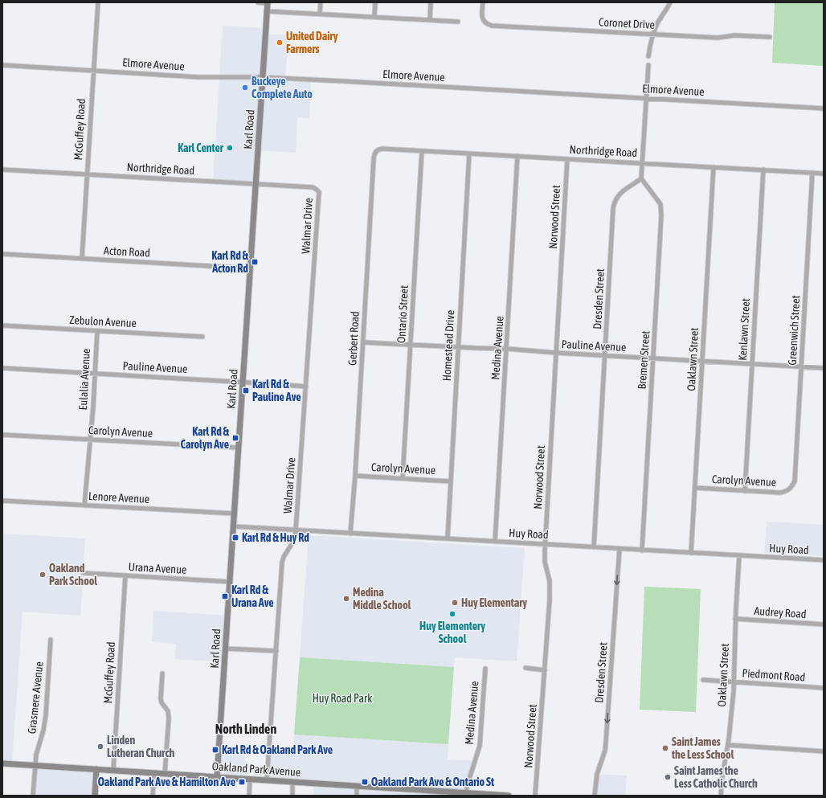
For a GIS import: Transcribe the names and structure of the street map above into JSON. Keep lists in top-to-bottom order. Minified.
{"streets":{"main road":["Karl Road","Oakland Park Avenue"],"street":["Coronet Drive","Elmore Avenue","McGuffey Road","Northridge Road","Norwood Street","Walmar Drive","Acton Road","Dresden Street","Ontario Street","Zebulon Avenue","Kenlawn Street","Greenwich Street","Gerbert Road","Homestead Drive","Pauline Avenue","Medina Avenue","Oaklawn Street","Bremen Street","Eulalia Avenue","Carolyn Avenue","Lenore Avenue","Huy Road","Urana Avenue","Audrey Road","Piedmont Road","Grasmere Avenue"]},"crossings":[["Elmore Avenue","McGuffey Road"],["Elmore Avenue","Karl Road"],["McGuffey Road","Northridge Road"],["McGuffey Road","Acton Road"],["McGuffey Road","Urana Avenue"],["McGuffey Road","Oakland Park Avenue"],["Karl Road","Northridge Road"],["Karl Road","Acton Road"],["Karl Road","Pauline Avenue"],["Karl Road","Carolyn Avenue"],["Karl Road","Lenore Avenue"],["Karl Road","Huy Road"],["Karl Road","Urana Avenue"],["Karl Road","Oakland Park Avenue"],["Northridge Road","Norwood Street"],["Northridge Road","Walmar Drive"],["Northridge Road","Ontario Street"],["Northridge Road","Kenlawn Street"],["Northridge Road","Greenwich Street"],["Northridge Road","Gerbert Road"],["Northridge Road","Homestead Drive"],["Northridge Road","Medina Avenue"],["Northridge Road","Oaklawn Street"],["Norwood Street","Pauline Avenue"],["Norwood Street","Huy Road"],["Walmar Drive","Pauline Avenue"],["Walmar Drive","Huy Road"],["Walmar Drive","Oakland Park Avenue"],["Dresden Street","Pauline Avenue"],["Dresden Street","Bremen Street"],["Dresden Street","Huy Road"],["Ontario Street","Pauline Avenue"],["Ontario Street","Carolyn Avenue"],["Zebulon Avenue","Eulalia Avenue"],["Kenlawn Street","Pauline Avenue"],["Kenlawn Street","Carolyn Avenue"],["Greenwich Street","Pauline Avenue"],["Greenwich Street","Carolyn Avenue"],["Gerbert Road","Pauline Avenue"],["Gerbert Road","Carolyn Avenue"],["Gerbert Road","Huy Road"],["Homestead Drive","Pauline Avenue"],["Homestead Drive","Carolyn Avenue"],["Homestead Drive","Huy Road"],["Pauline Avenue","Medina Avenue"],["Pauline Avenue","Oaklawn Street"],["Pauline Avenue","Bremen Street"],["Pauline Avenue","Eulalia Avenue"],["Medina Avenue","Huy Road"],["Medina Avenue","Oakland Park Avenue"],["Oaklawn Street","Carolyn Avenue"],["Oaklawn Street","Huy Road"],["Oaklawn Street","Audrey Road"],["Oaklawn Street","Piedmont Road"],["Bremen Street","Huy Road"],["Eulalia Avenue","Carolyn Avenue"],["Eulalia Avenue","Lenore Avenue"],["Grasmere Avenue","Oakland Park Avenue"]],"one_way":["Dresden Street"],"districts":["North Linden"],"parks":["Huy Road Park"],"places":{"other":["United Dairy Farmers","Buckeye Complete Auto","Karl Center","Oakland Park School","Medina Middle School","Huy Elementary","Huy Elementery School","Linden Lutheran Church","Saint James the Less School","Saint James the Less Catholic Church"],"transit":["Karl Rd & Acton Rd","Karl Rd & Pauline Ave","Karl Rd & Carolyn Ave","Karl Rd & Huy Rd","Karl Rd & Urana Ave","Karl Rd & Oakland Park Ave","Oakland Park Ave & Hamilton Ave","Oakland Park Ave & Ontario St"]}}
